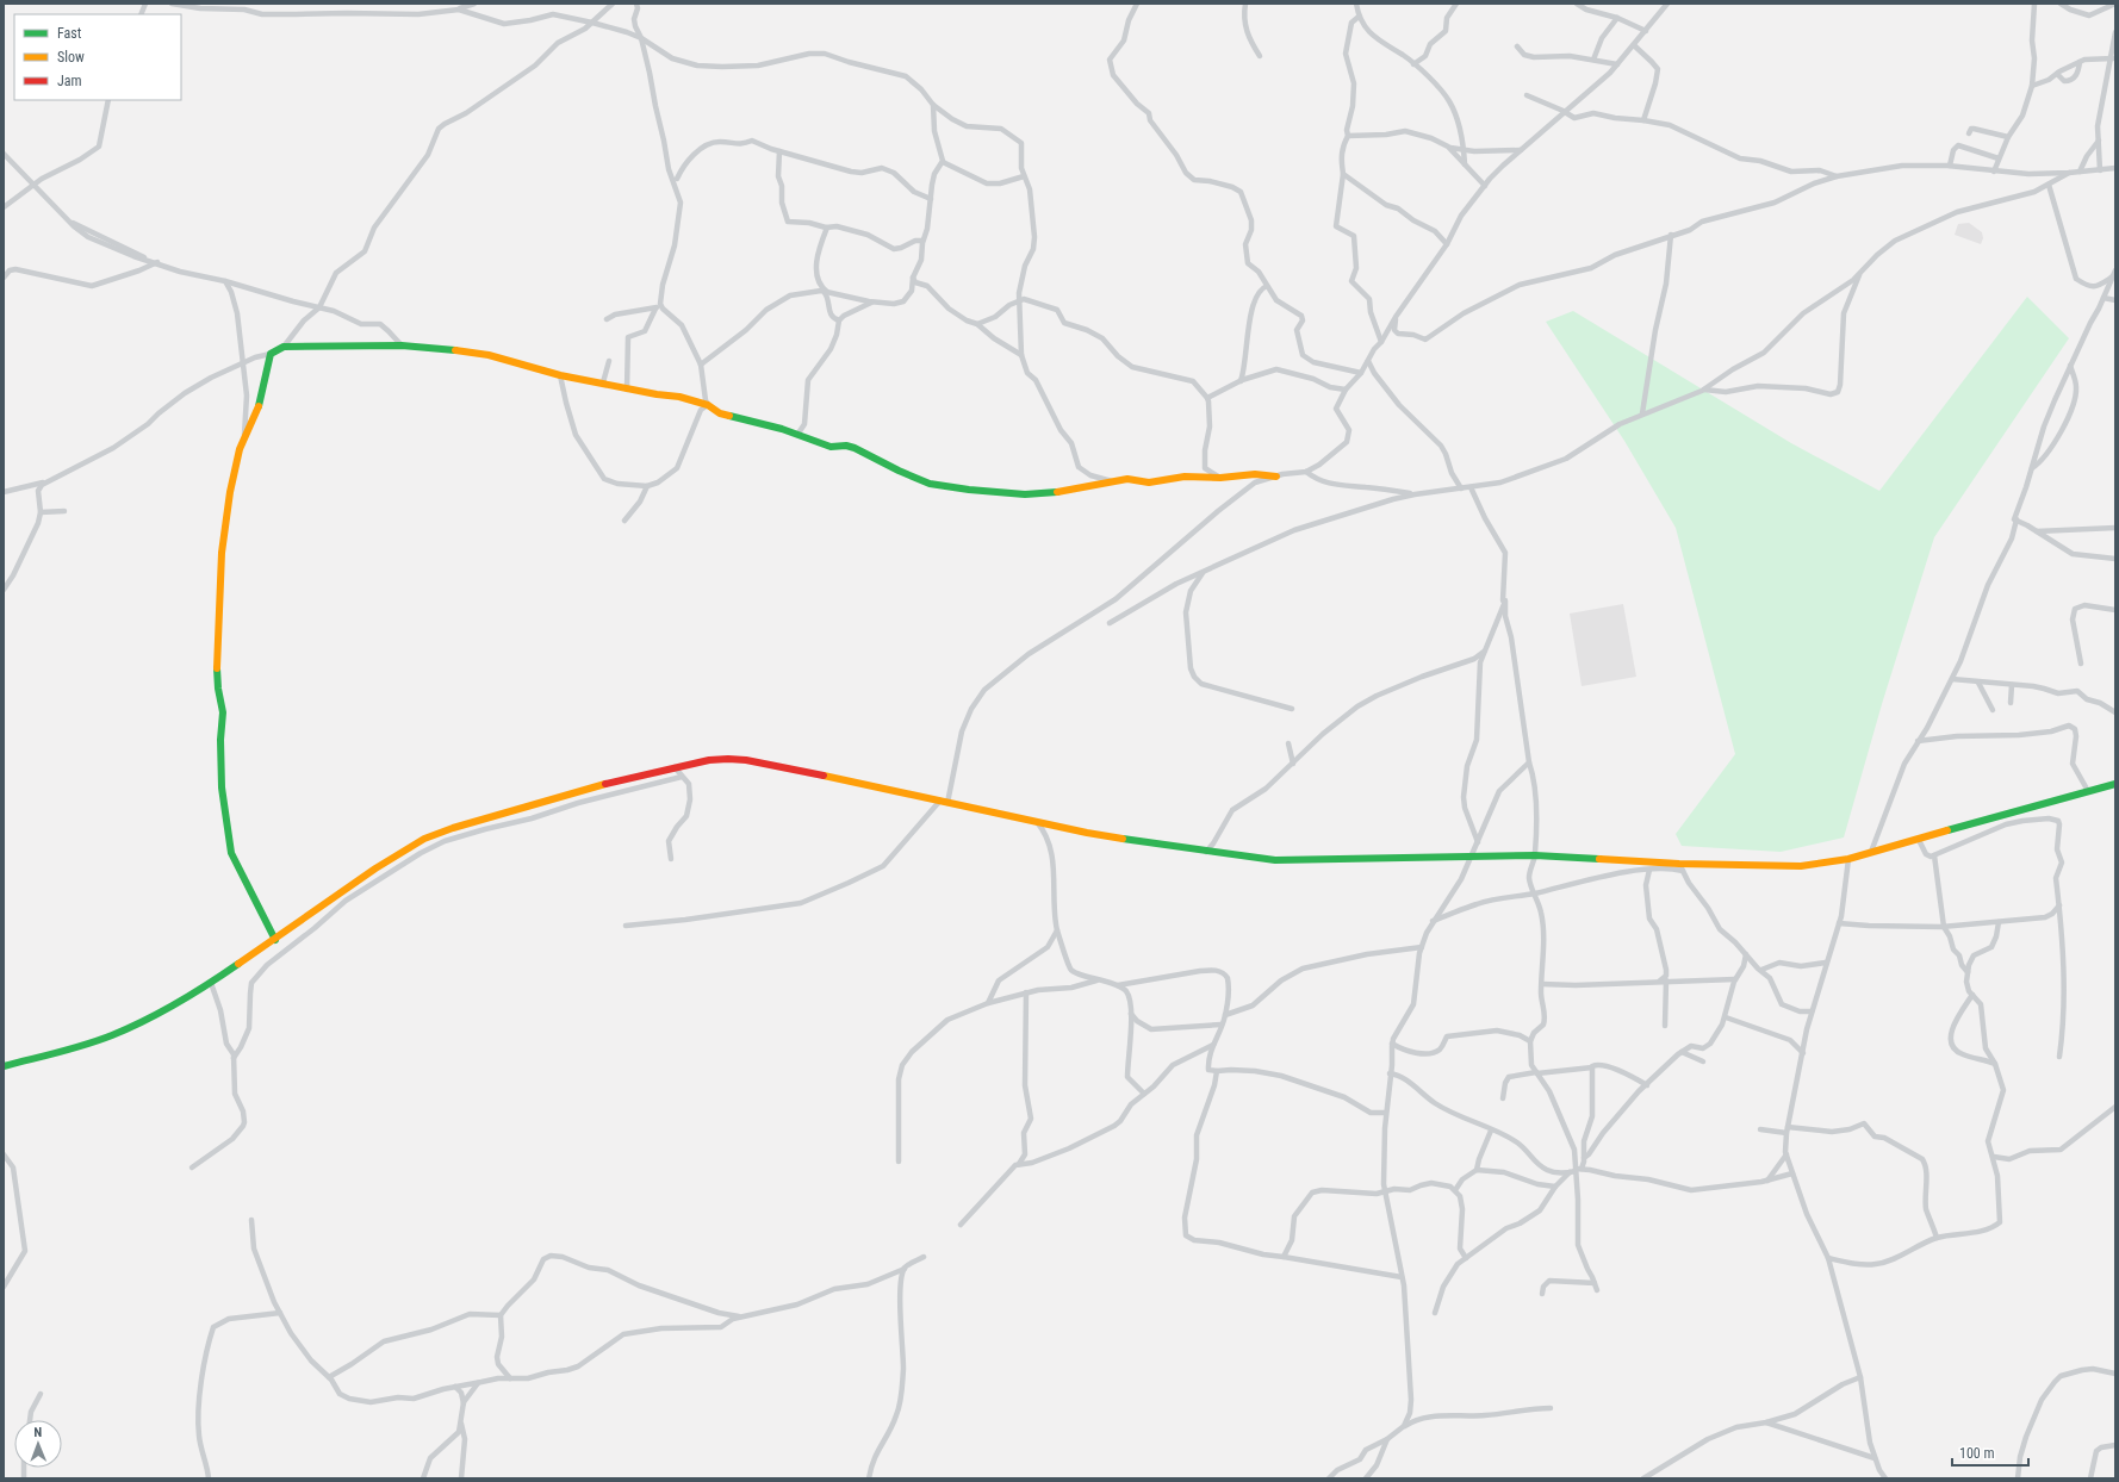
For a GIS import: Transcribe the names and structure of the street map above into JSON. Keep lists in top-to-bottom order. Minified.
{"legend":["Fast","Slow","Jam"],"scale_bar":"100 m","north":"top"}
